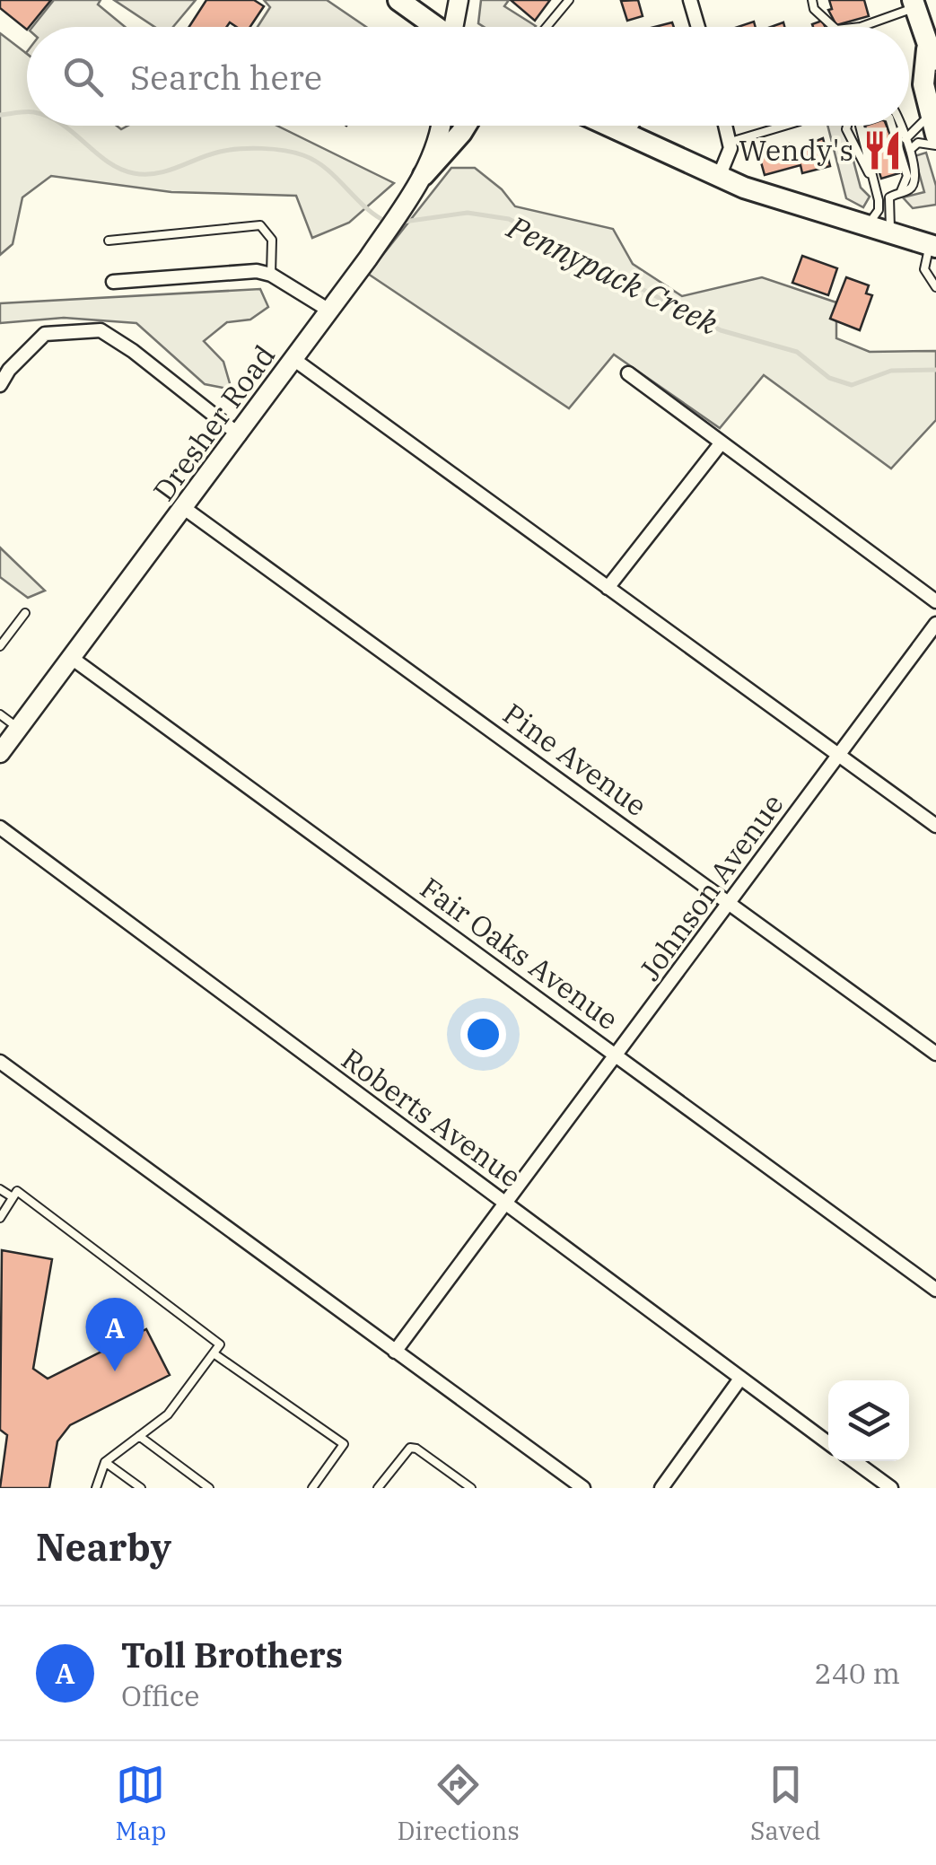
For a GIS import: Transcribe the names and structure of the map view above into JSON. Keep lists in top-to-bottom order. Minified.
{"streets":{"main road":["Dresher Road"],"street":["Pine Avenue","Johnson Avenue","Fair Oaks Avenue","Roberts Avenue"]},"crossings":[["Dresher Road","Pine Avenue"],["Dresher Road","Fair Oaks Avenue"],["Pine Avenue","Johnson Avenue"],["Johnson Avenue","Fair Oaks Avenue"],["Johnson Avenue","Roberts Avenue"]],"water":["Pennypack Creek"],"places":{"restaurant":["Wendy's"]},"page":{"search":"Search here","pins":"A","heading":"Nearby","list":[{"mark":"A","name":"Toll Brothers","note":"Office","value":"240 m"}],"nav":["Map","Directions","Saved"]}}
